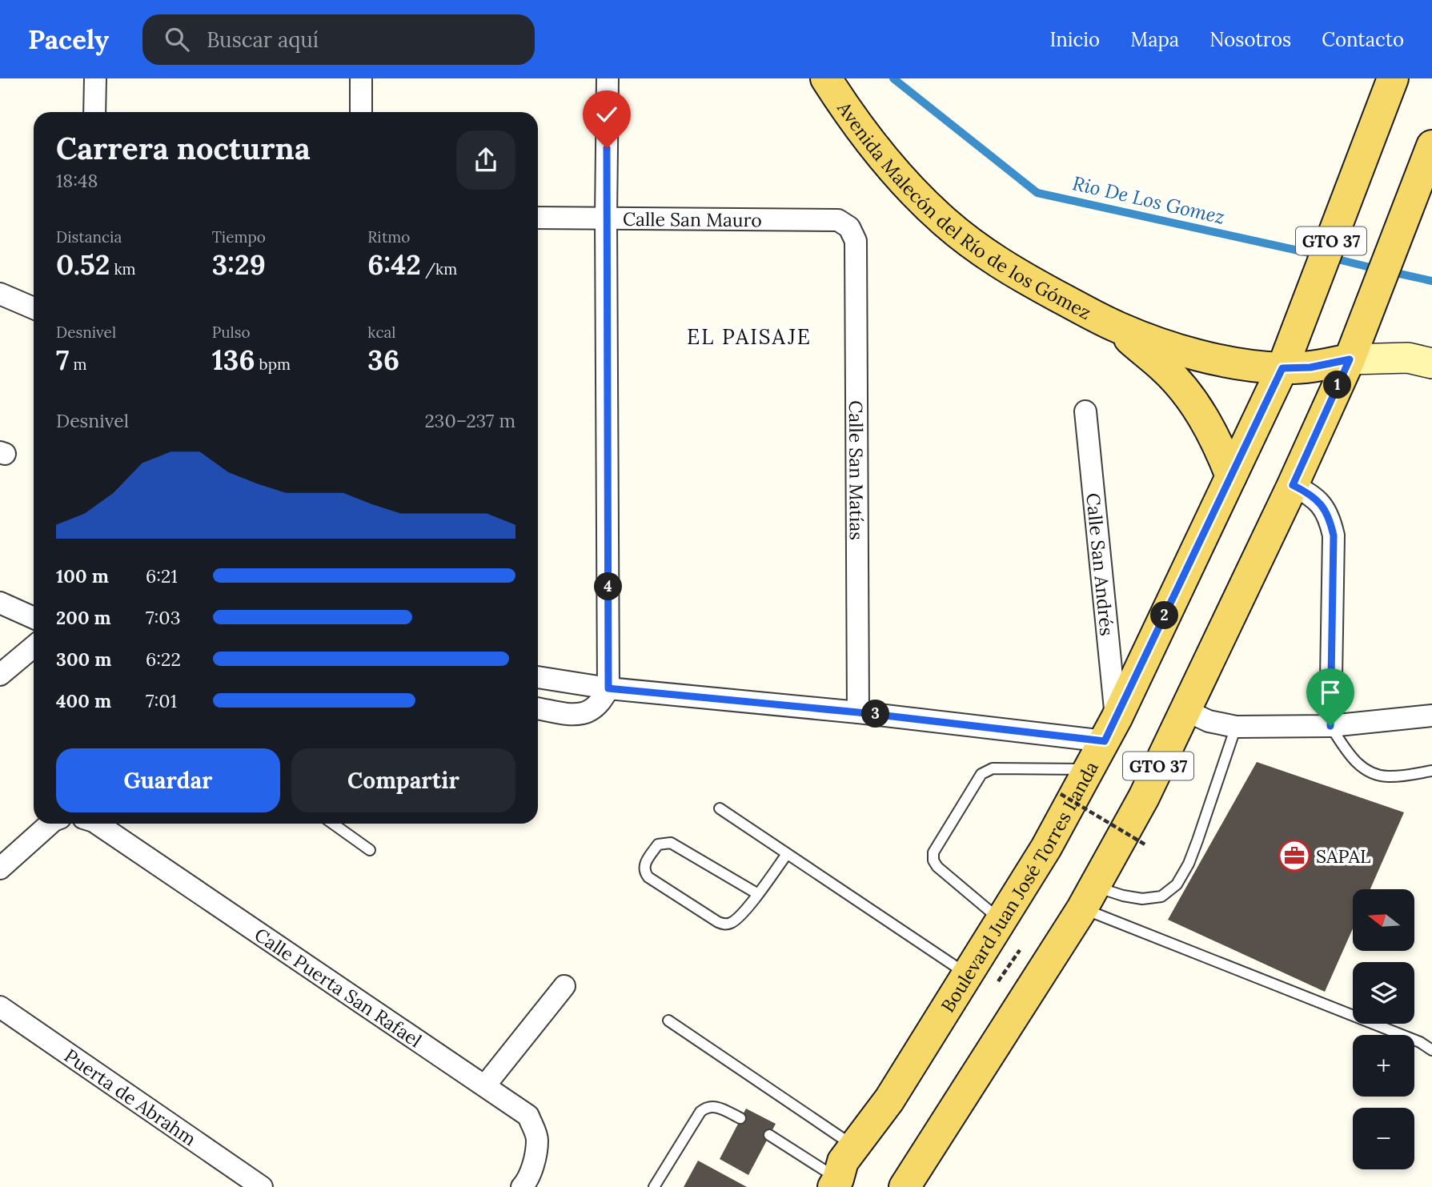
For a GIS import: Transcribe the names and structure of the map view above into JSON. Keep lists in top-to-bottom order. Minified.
{"streets":{"main road":["Avenida Malecón del Río de los Gómez","GTO 37","Boulevard Juan José Torres Landa"],"street":["Calle San Mauro","Calle San Matías","Calle San Andrés","Calle Puerta San Rafael","Puerta de Abrahm"]},"crossings":[["Calle San Mauro","Calle San Matías"],["Calle San Andrés","Boulevard Juan José Torres Landa"]],"districts":["EL PAISAJE"],"water":["Rio De Los Gomez"],"places":{"office":["SAPAL"]},"north":"left","page":{"header":"Pacely","search":"Buscar aquí","nav":["Inicio","Mapa","Nosotros","Contacto"],"heading":["Carrera nocturna","18:48"],"stats":[["Distancia","0.52 km"],["Tiempo","3:29"],["Ritmo","6:42 /km"],["Desnivel","7 m"],["Pulso","136 bpm"],["kcal","36"]],"pins":["1","4","2","3"],"chart":["Desnivel","230–237 m"],"list":[{"name":"100 m","note":"6:21"},{"name":"200 m","note":"7:03"},{"name":"300 m","note":"6:22"},{"name":"400 m","note":"7:01"}],"buttons":["Guardar","Compartir"],"map_buttons":["+","−"]}}
